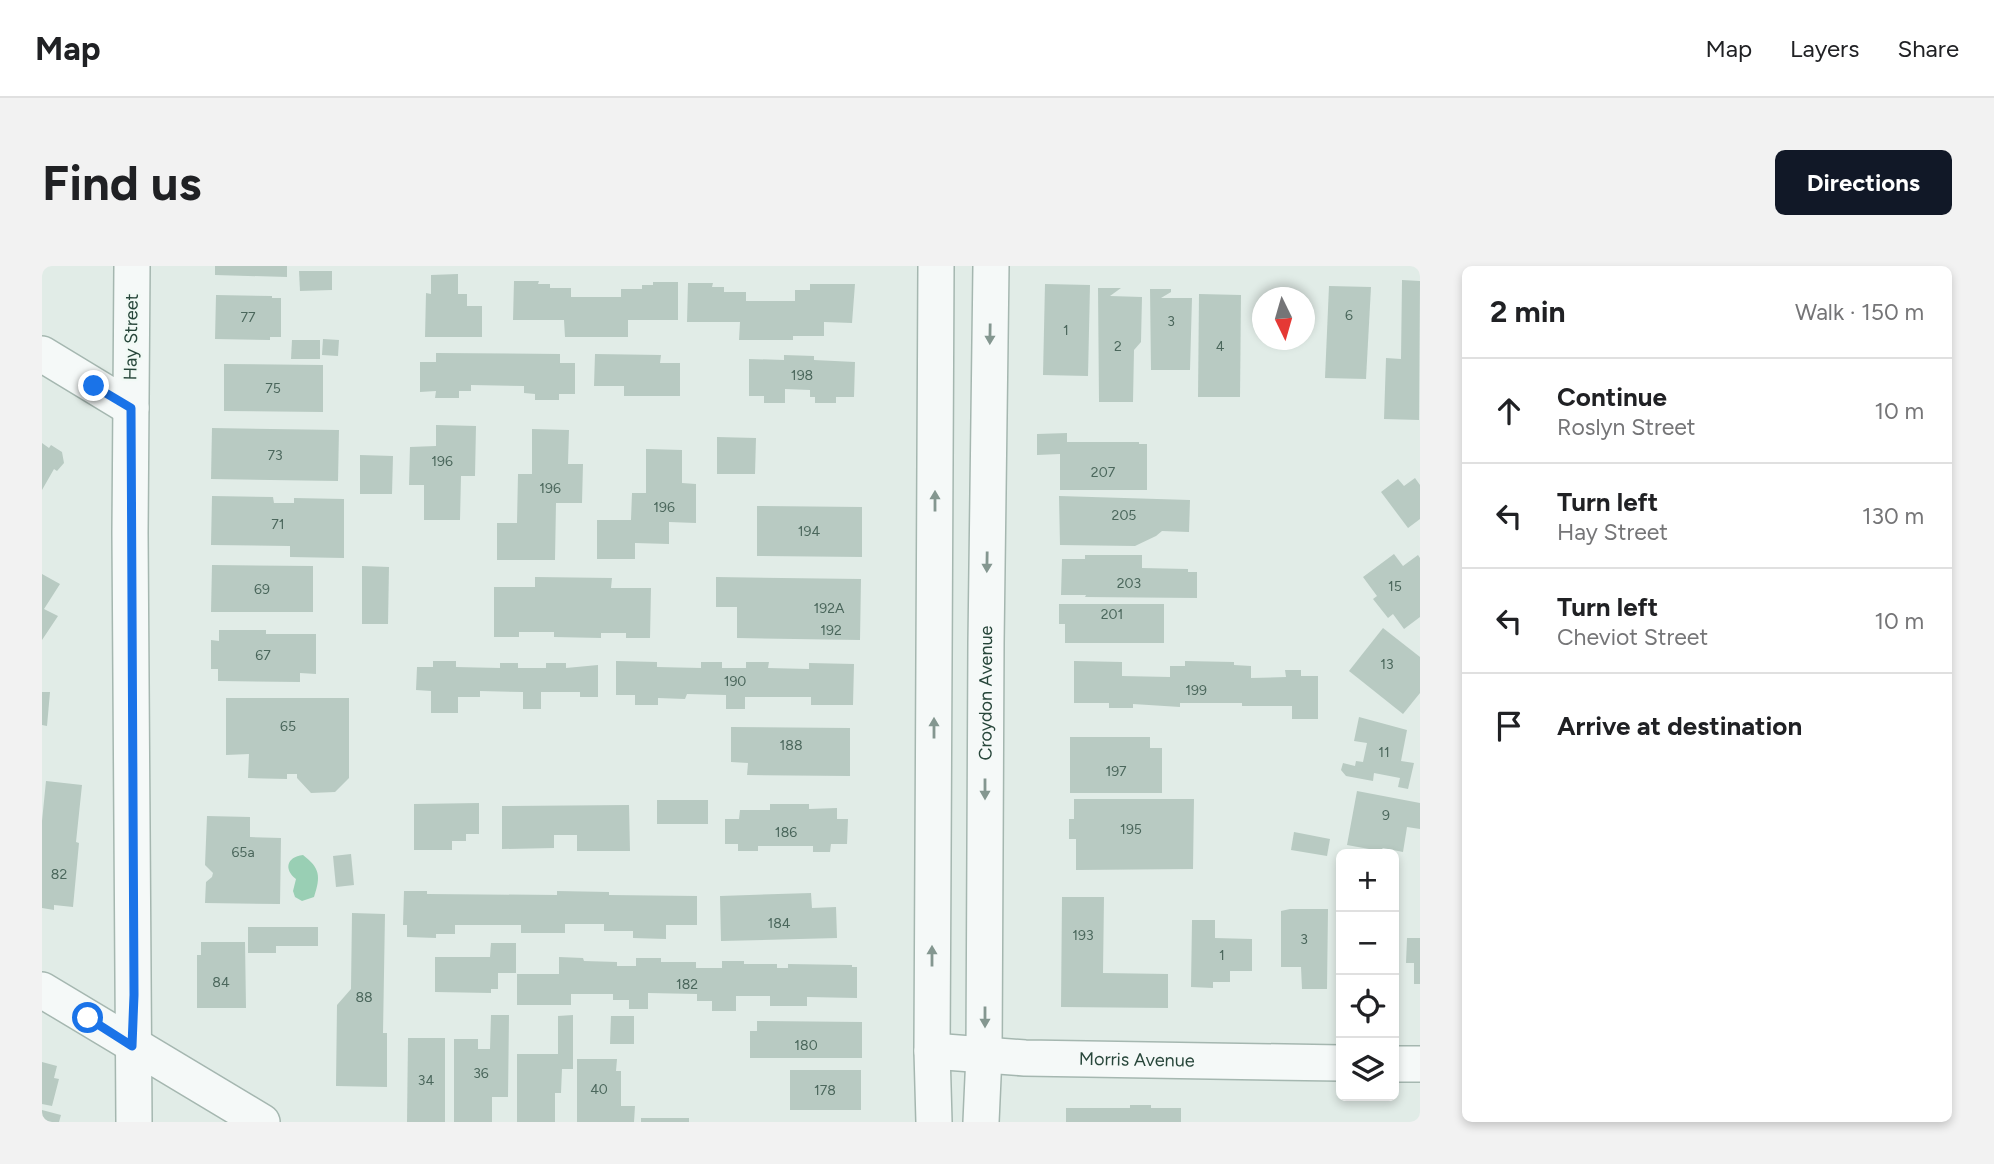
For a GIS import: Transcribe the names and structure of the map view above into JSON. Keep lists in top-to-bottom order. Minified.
{"streets":{"street":["Hay Street","Croydon Avenue","Morris Avenue"]},"crossings":[["Croydon Avenue","Morris Avenue"]],"house_numbers":["6","77","3","1","2","4","198","75","73","196","207","196","196","205","71","194","203","15","69","192A","201","192","67","13","190","199","65","188","11","197","9","195","186","65a","82","184","193","3","1","84","182","88","180","36","34","40","178"],"north":"bottom","page":{"header":"Map","nav":["Map","Layers","Share"],"buttons":"Directions","title":"Find us","heading":["2 min","Walk · 150 m"],"list":[["Continue","Roslyn Street","10 m"],["Turn left","Hay Street","130 m"],["Turn left","Cheviot Street","10 m"],"Arrive at destination"],"map_buttons":["+","−"]}}
